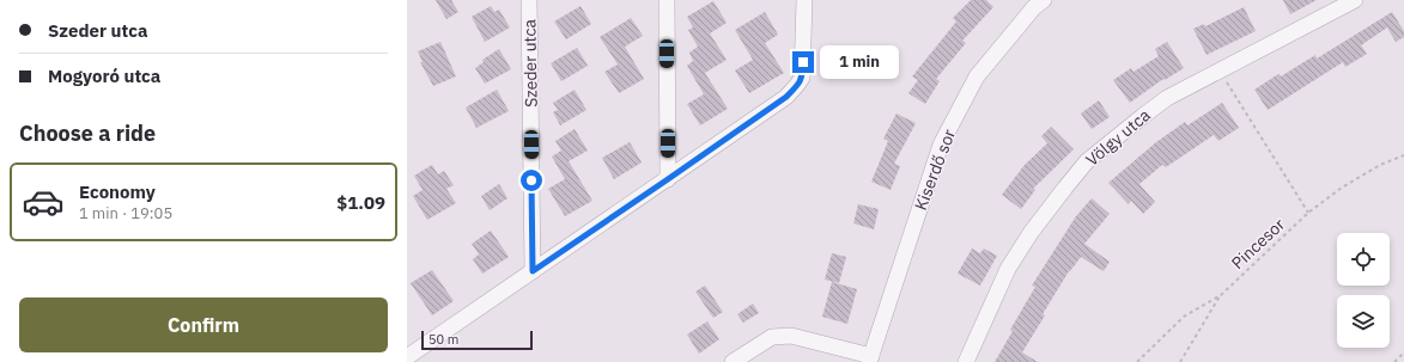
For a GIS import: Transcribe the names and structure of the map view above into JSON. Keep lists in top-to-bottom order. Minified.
{"streets":{"street":["Szeder utca","Völgy utca","Kiserdő sor"],"path":["Pincesor"]},"scale_bar":"50 m","page":{"banner":["Szeder utca","Mogyoró utca"],"bubble":"1 min","heading":"Choose a ride","list":[{"name":"Economy","note":"1 min · 19:05","value":"$1.09"}],"buttons":"Confirm","scale":"50 m"}}
